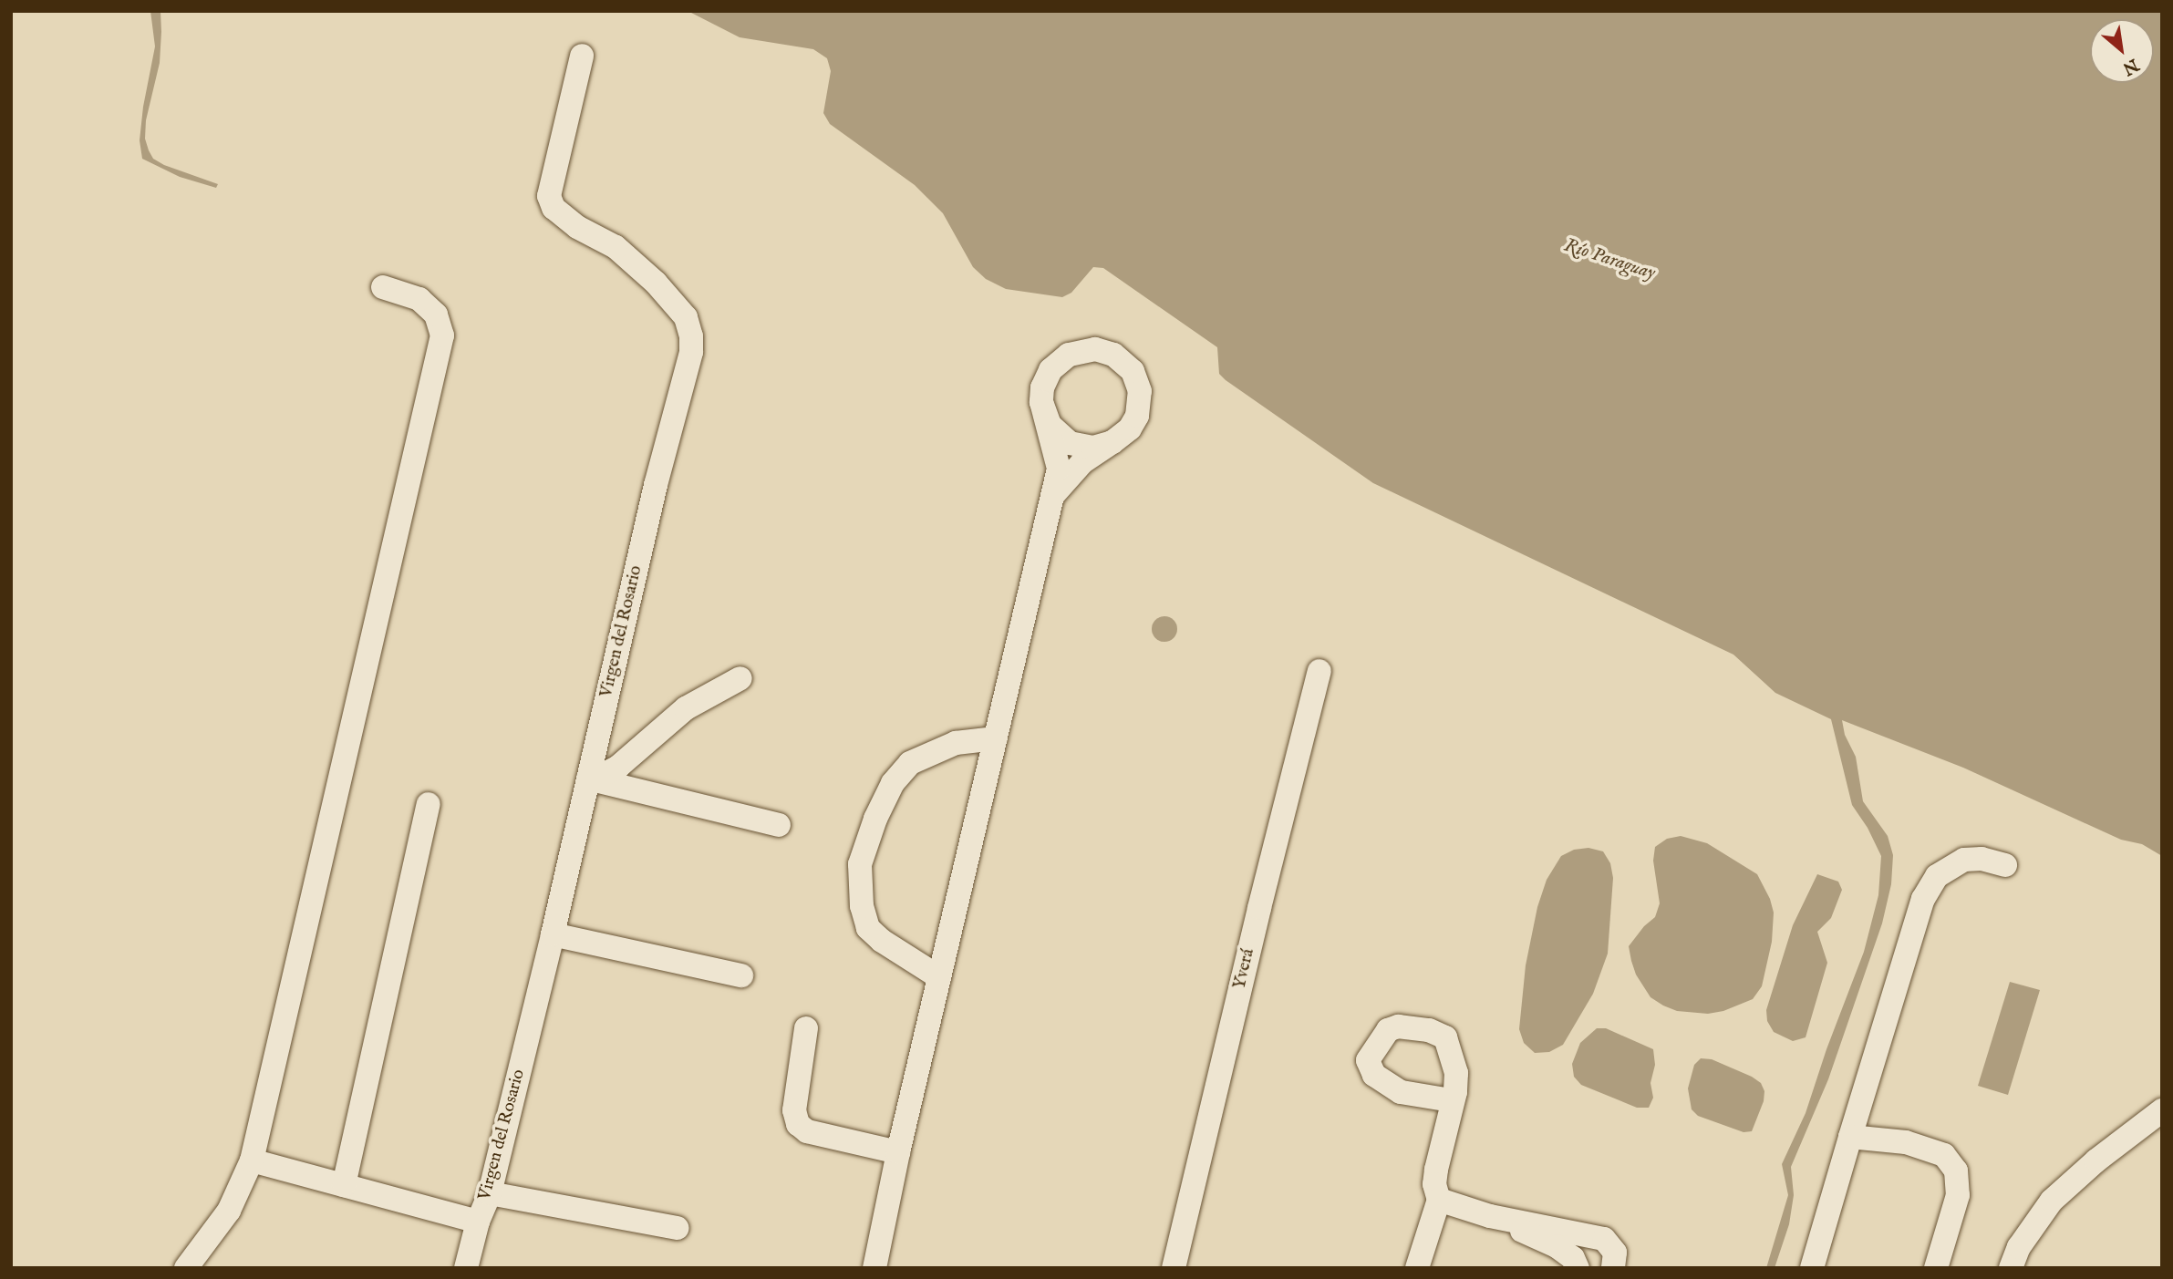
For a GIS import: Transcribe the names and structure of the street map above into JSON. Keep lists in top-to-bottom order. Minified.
{"streets":{"street":["Virgen del Rosario","Yverá"]},"water":["Río Paraguay"],"north":"bottom right"}
